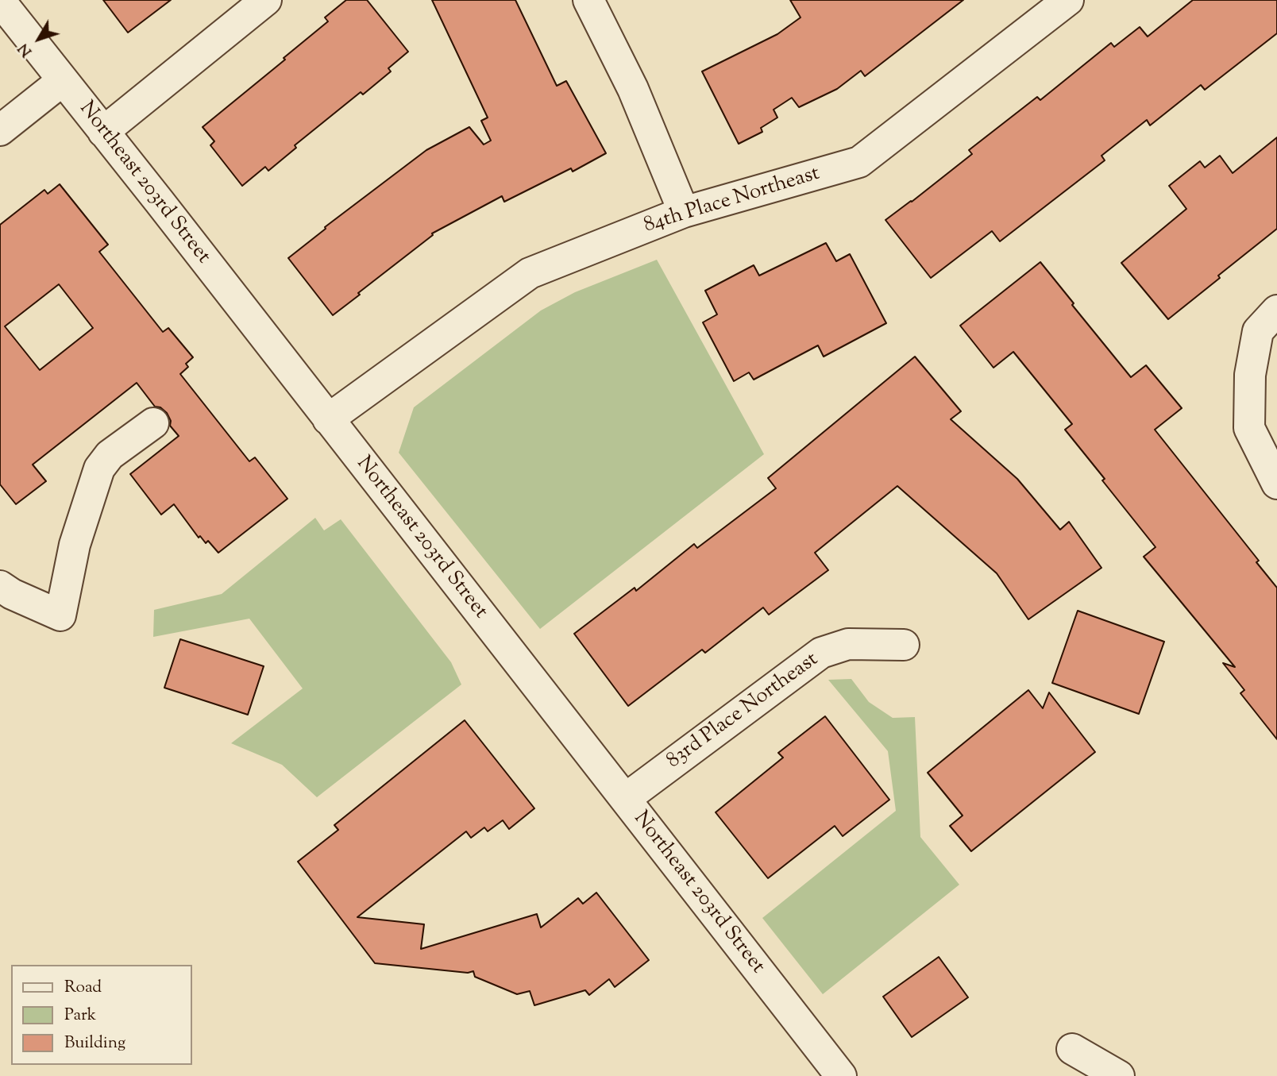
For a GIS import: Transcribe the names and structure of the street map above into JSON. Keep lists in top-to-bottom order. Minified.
{"streets":{"street":["Northeast 203rd Street","84th Place Northeast","83rd Place Northeast"]},"crossings":[["Northeast 203rd Street","84th Place Northeast"],["Northeast 203rd Street","83rd Place Northeast"]],"legend":["Road","Park","Building"],"north":"bottom left"}
